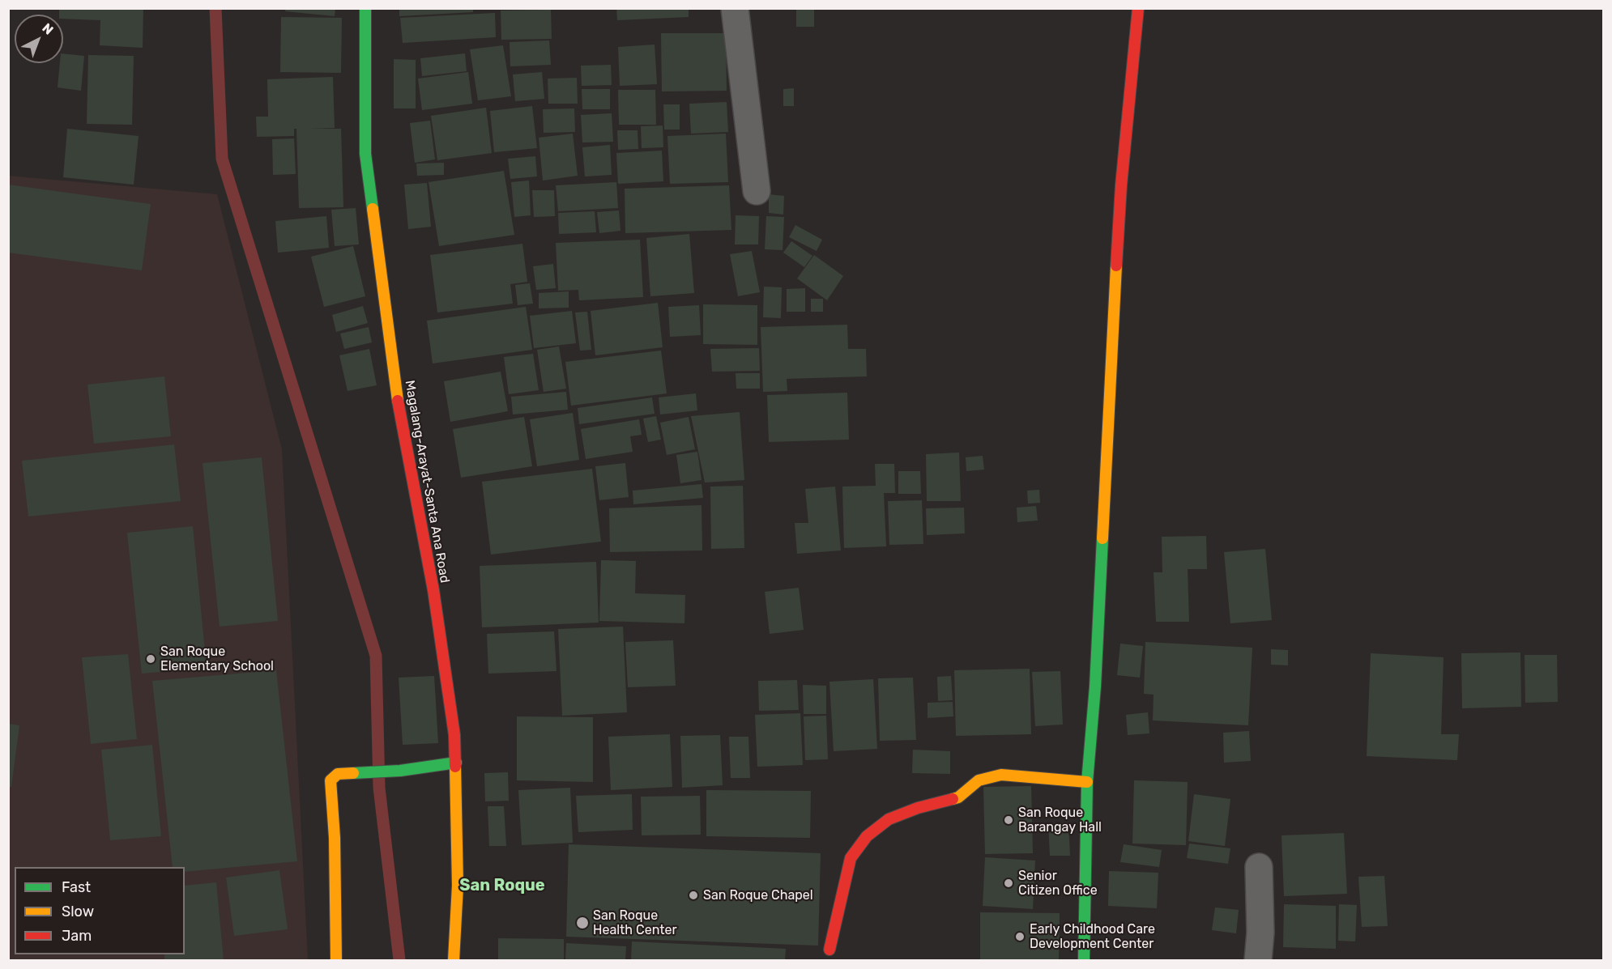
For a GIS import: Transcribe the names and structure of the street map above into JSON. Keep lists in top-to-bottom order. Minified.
{"streets":{"street":["Magalang-Arayat-Santa Ana Road"]},"districts":["San Roque"],"places":["San Roque Elementary School","San Roque Barangay Hall","Senior Citizen Office","San Roque Chapel","San Roque Health Center","Early Childhood Care Development Center"],"legend":["Fast","Slow","Jam"],"north":"top right"}
